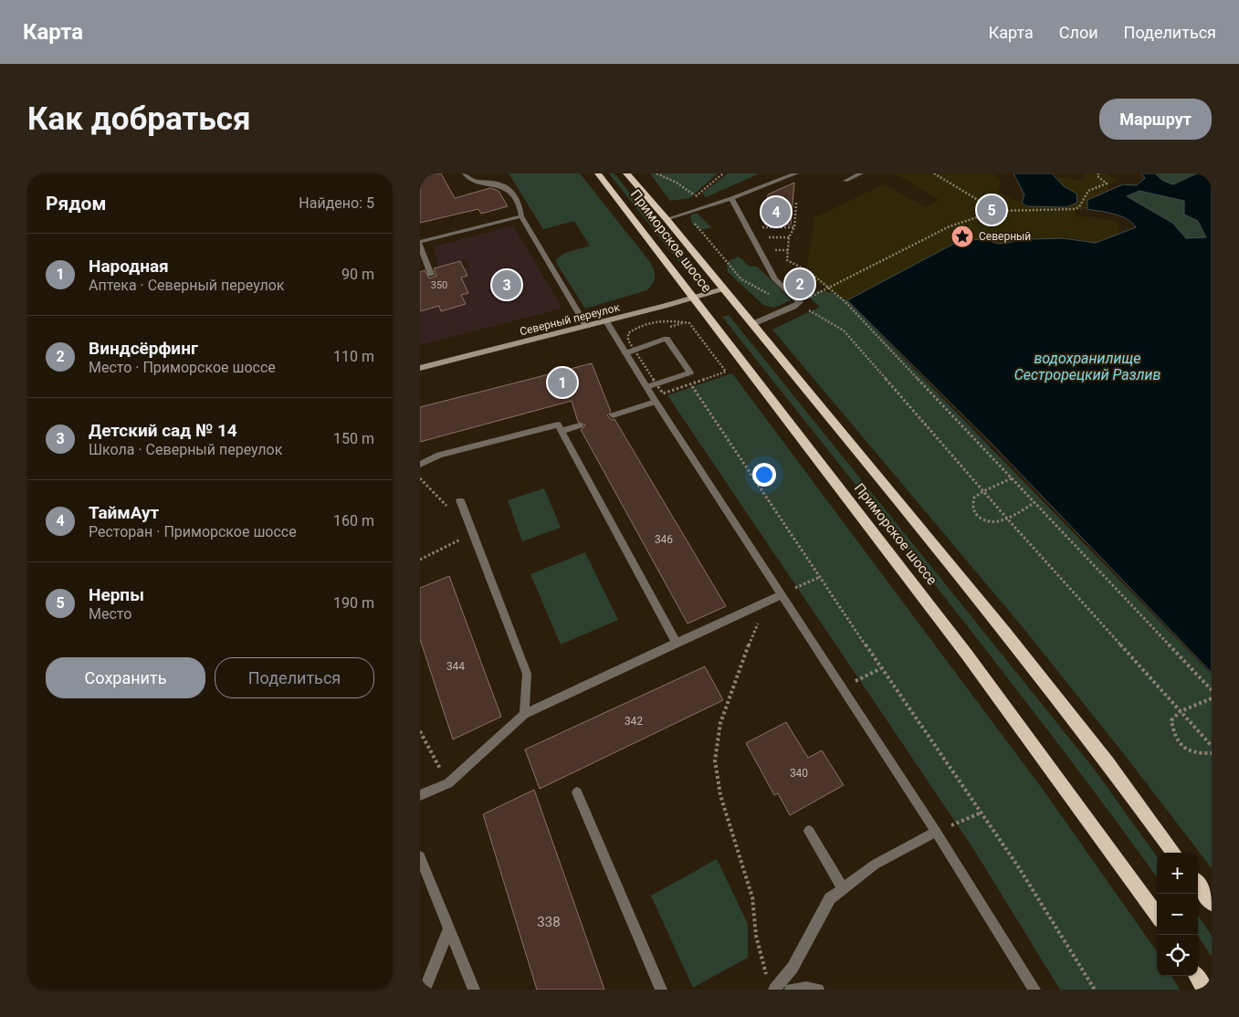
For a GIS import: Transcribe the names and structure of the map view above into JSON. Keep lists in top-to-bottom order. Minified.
{"streets":{"highway":["Приморское шоссе"],"main road":["Северный переулок"]},"crossings":[["Приморское шоссе","Северный переулок"]],"water":["водохранилище Сестрорецкий Разлив"],"places":{"place":["Северный"]},"house_numbers":["350","346","344","342","340","338"],"page":{"header":"Карта","nav":["Карта","Слои","Поделиться"],"buttons":["Маршрут",["Сохранить","Поделиться"]],"title":"Как добраться","heading":["Рядом","Найдено: 5"],"pins":["5","4","2","3","1"],"list":[{"mark":"1","name":"Народная","note":"Аптека · Северный переулок","value":"90 m"},{"mark":"2","name":"Виндсёрфинг","note":"Место · Приморское шоссе","value":"110 m"},{"mark":"3","name":"Детский сад № 14","note":"Школа · Северный переулок","value":"150 m"},{"mark":"4","name":"ТаймАут","note":"Ресторан · Приморское шоссе","value":"160 m"},{"mark":"5","name":"Нерпы","note":"Место","value":"190 m"}],"map_buttons":["+","−"]}}
